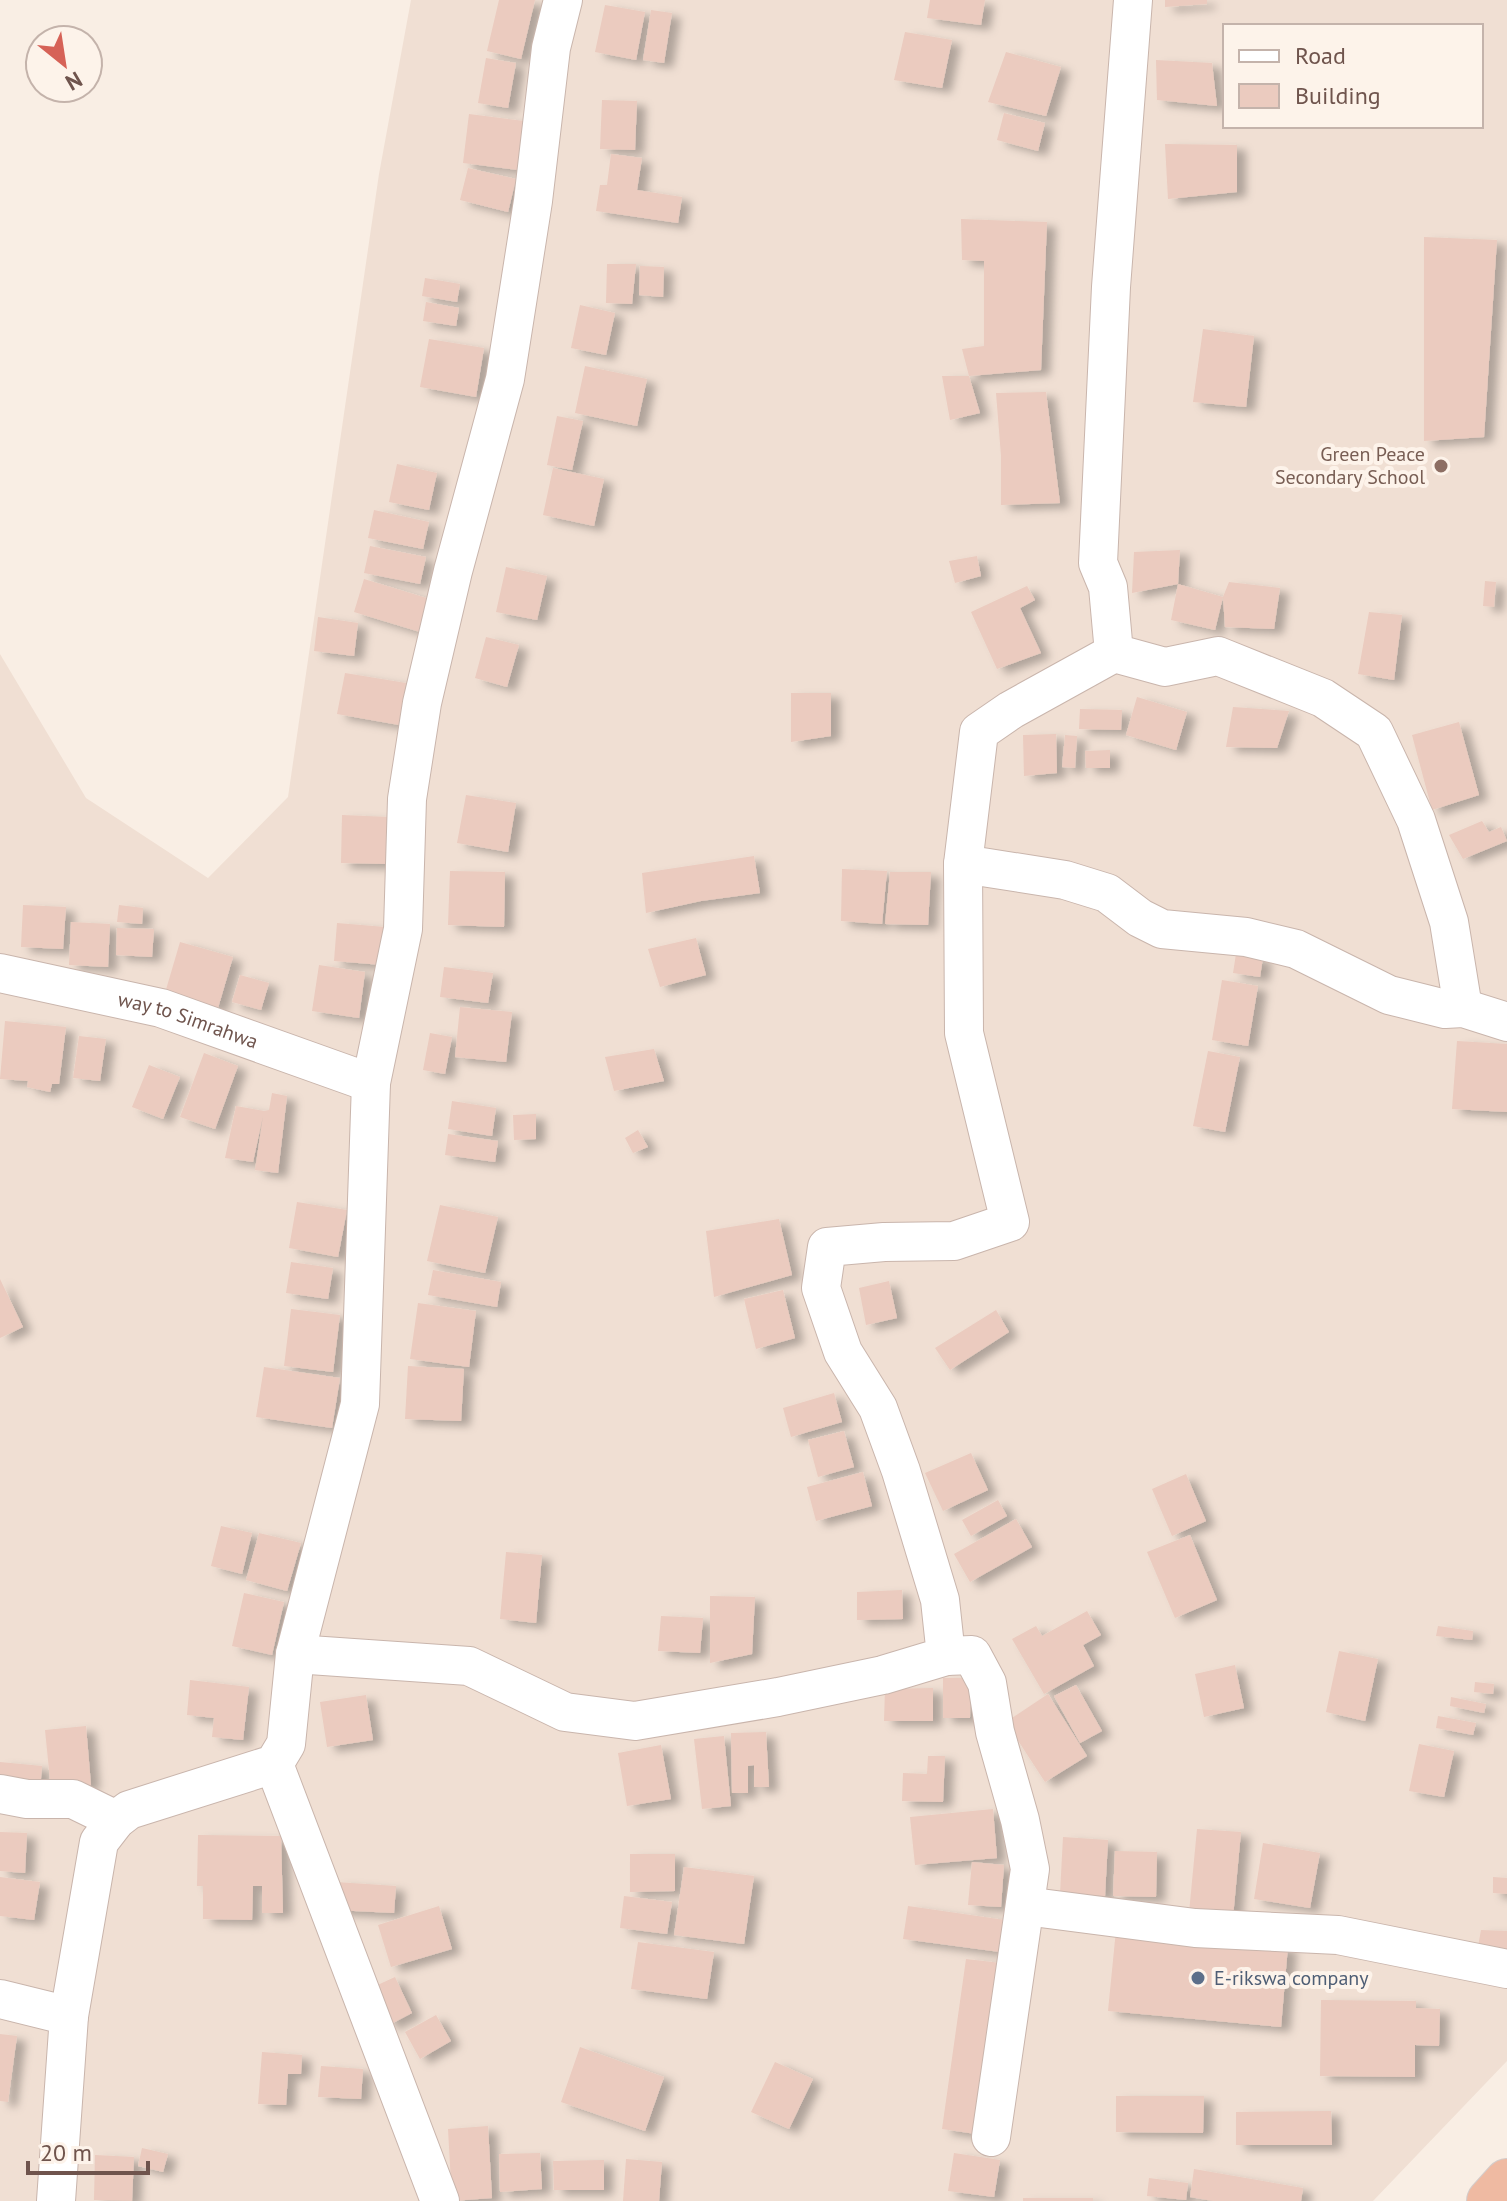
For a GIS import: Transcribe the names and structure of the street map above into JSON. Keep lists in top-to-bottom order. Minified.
{"streets":{"street":["way to Simrahwa"]},"places":["Green Peace Secondary School","E-rikswa company"],"legend":["Road","Building"],"scale_bar":"20 m","north":"bottom right"}
